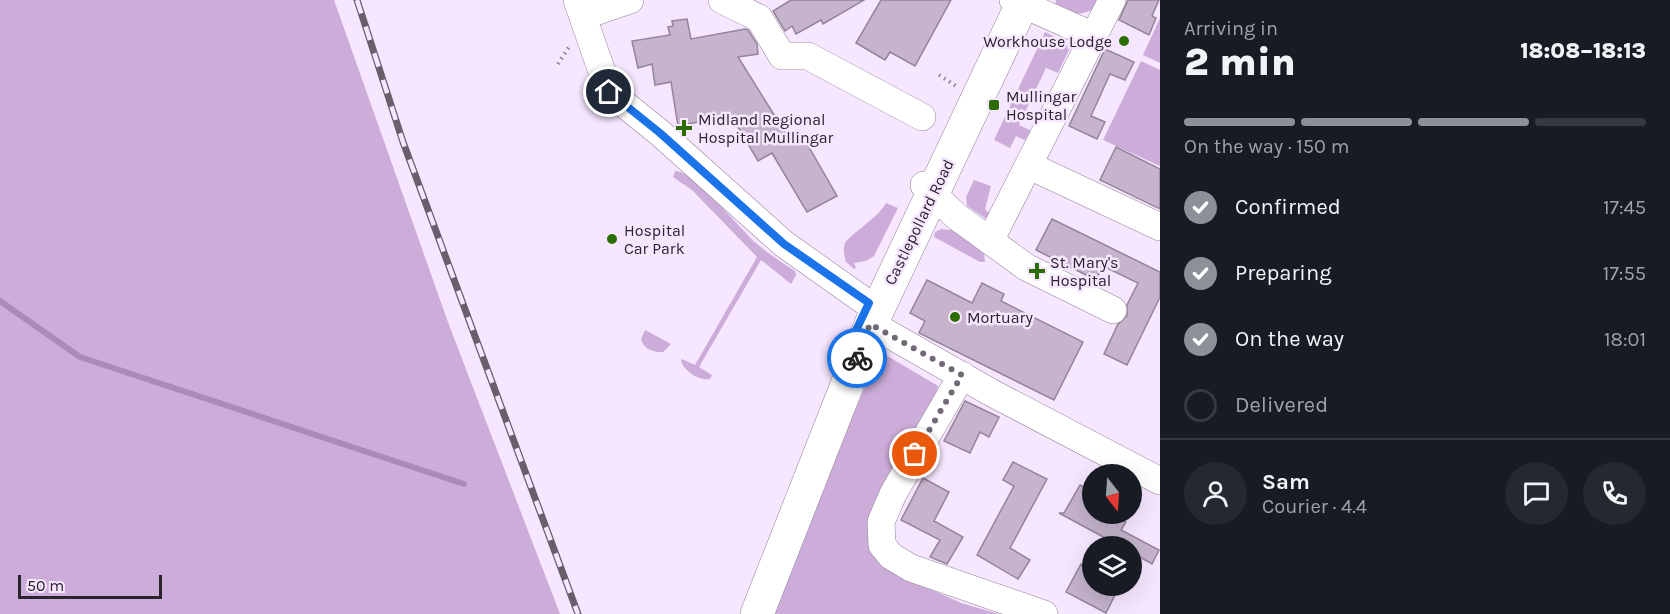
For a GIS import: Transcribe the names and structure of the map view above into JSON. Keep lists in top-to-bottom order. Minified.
{"streets":{"main road":["Castlepollard Road"]},"places":{"other":["Workhouse Lodge","Hospital Car Park","Mortuary"],"transit":["Mullingar Hospital"],"health":["Midland Regional Hospital Mullingar","St. Mary's Hospital"]},"scale_bar":"50 m","north":"bottom","page":{"heading":["2 min","Arriving in","18:08–18:13"],"panel":["Sam","Courier · 4.4"],"bar":"On the way · 150 m","list":[["Confirmed","17:45"],["Preparing","17:55"],["On the way","18:01"],"Delivered"],"scale":"50 m"}}
